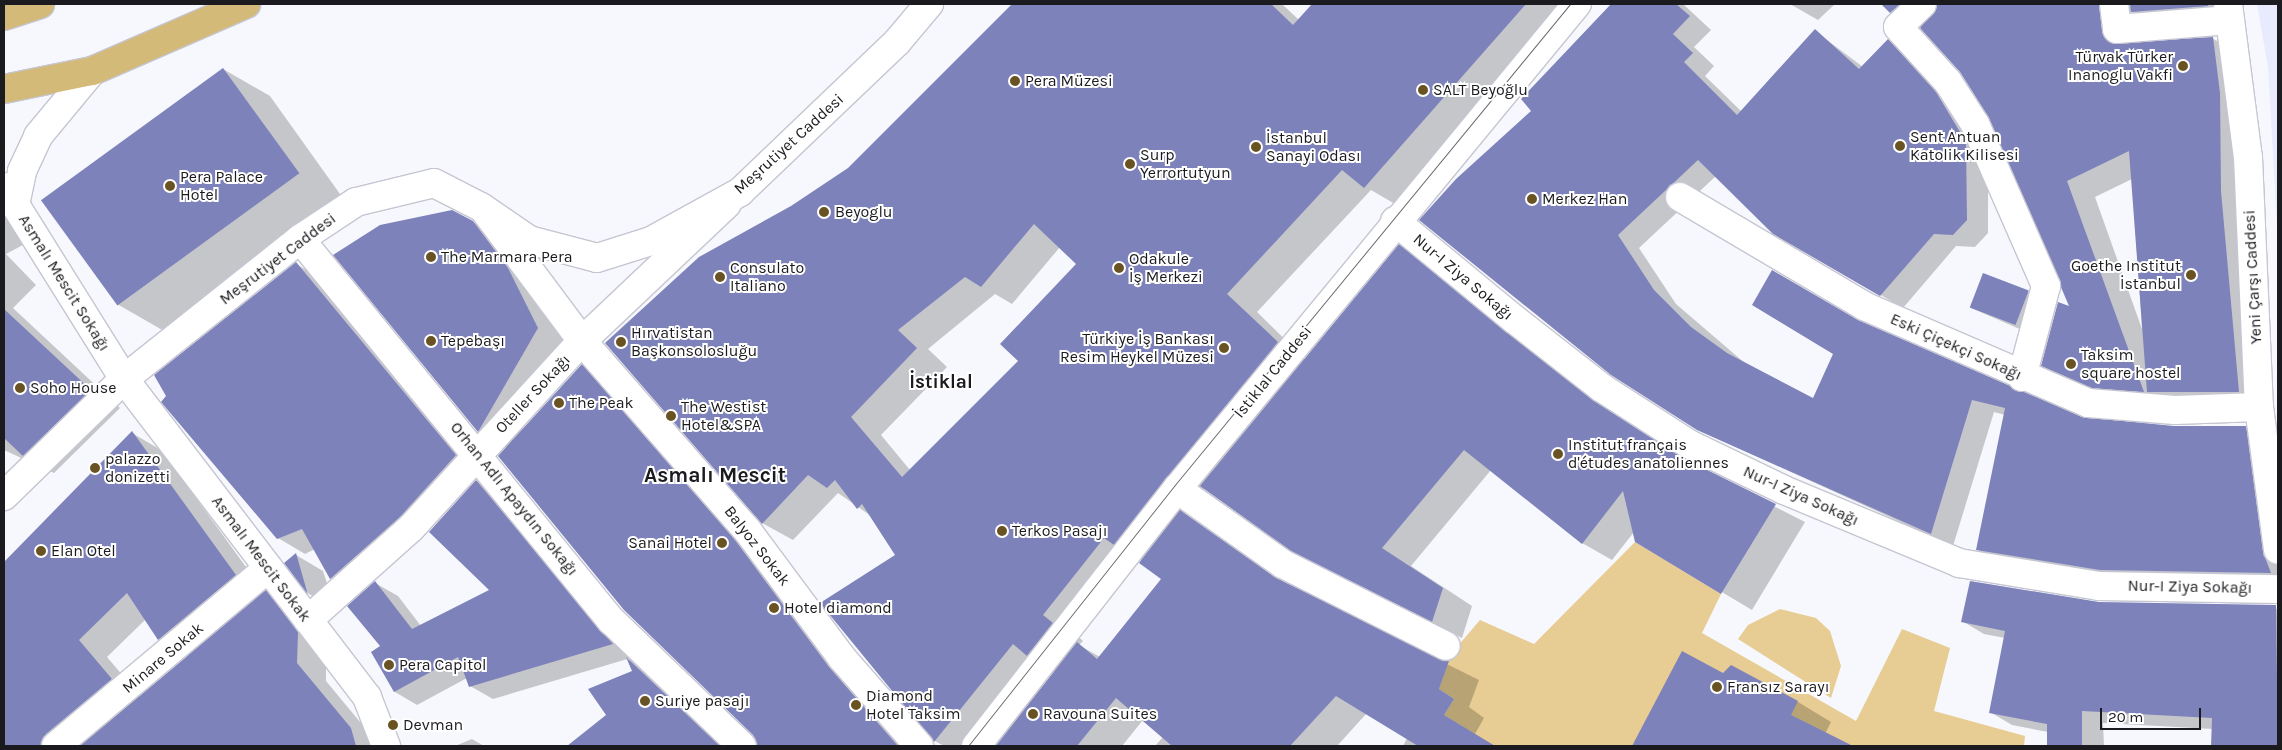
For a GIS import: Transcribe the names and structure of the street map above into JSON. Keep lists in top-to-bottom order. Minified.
{"streets":{"street":["Meşrutiyet Caddesi","Nur-I Ziya Sokağı","Yeni Çarşı Caddesi","Asmalı Mescit Sokağı","Eski Çiçekçi Sokağı","İstiklal Caddesi","Oteller Sokağı","Orhan Adlı Apaydın Sokağı","Balyoz Sokak","Asmalı Mescit Sokak","Minare Sokak"]},"crossings":[["Meşrutiyet Caddesi","Asmalı Mescit Sokağı"],["Meşrutiyet Caddesi","Oteller Sokağı"],["Meşrutiyet Caddesi","Orhan Adlı Apaydın Sokağı"],["Meşrutiyet Caddesi","Balyoz Sokak"],["Meşrutiyet Caddesi","Asmalı Mescit Sokak"],["Nur-I Ziya Sokağı","İstiklal Caddesi"],["Yeni Çarşı Caddesi","Eski Çiçekçi Sokağı"],["Asmalı Mescit Sokağı","Asmalı Mescit Sokak"],["Oteller Sokağı","Orhan Adlı Apaydın Sokağı"],["Oteller Sokağı","Balyoz Sokak"],["Oteller Sokağı","Asmalı Mescit Sokak"],["Asmalı Mescit Sokak","Minare Sokak"]],"districts":["İstiklal","Asmalı Mescit"],"places":["Türvak Türker Inanoglu Vakfi","Pera Müzesi","SALT Beyoğlu","Sent Antuan Katolik Kilisesi","İstanbul Sanayi Odası","Surp Yerrortutyun","Pera Palace Hotel","Merkez Han","Beyoglu","The Marmara Pera","Odakule İş Merkezi","Goethe Institut İstanbul","Consulato Italiano","Tepebaşı","Hırvatistan Başkonsolosluğu","Türkiye İş Bankası Resim Heykel Müzesi","Taksim square hostel","Soho House","The Peak","The Westist Hotel&SPA","Institut français d'études anatoliennes","palazzo donizetti","Terkos Pasajı","Sanai Hotel","Elan Otel","Hotel diamond","Pera Capitol","Fransız Sarayı","Suriye pasajı","Diamond Hotel Taksim","Ravouna Suites","Devman"],"scale_bar":"20 m"}
